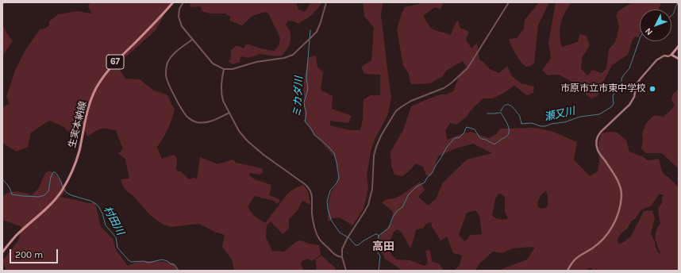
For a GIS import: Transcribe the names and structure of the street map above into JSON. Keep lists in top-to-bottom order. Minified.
{"streets":{"main road":["67","生実本納線"]},"districts":["高田"],"water":["ミカダ川","瀬又川","村田川"],"places":["市原市立市東中学校"],"scale_bar":"200 m","north":"bottom left"}
